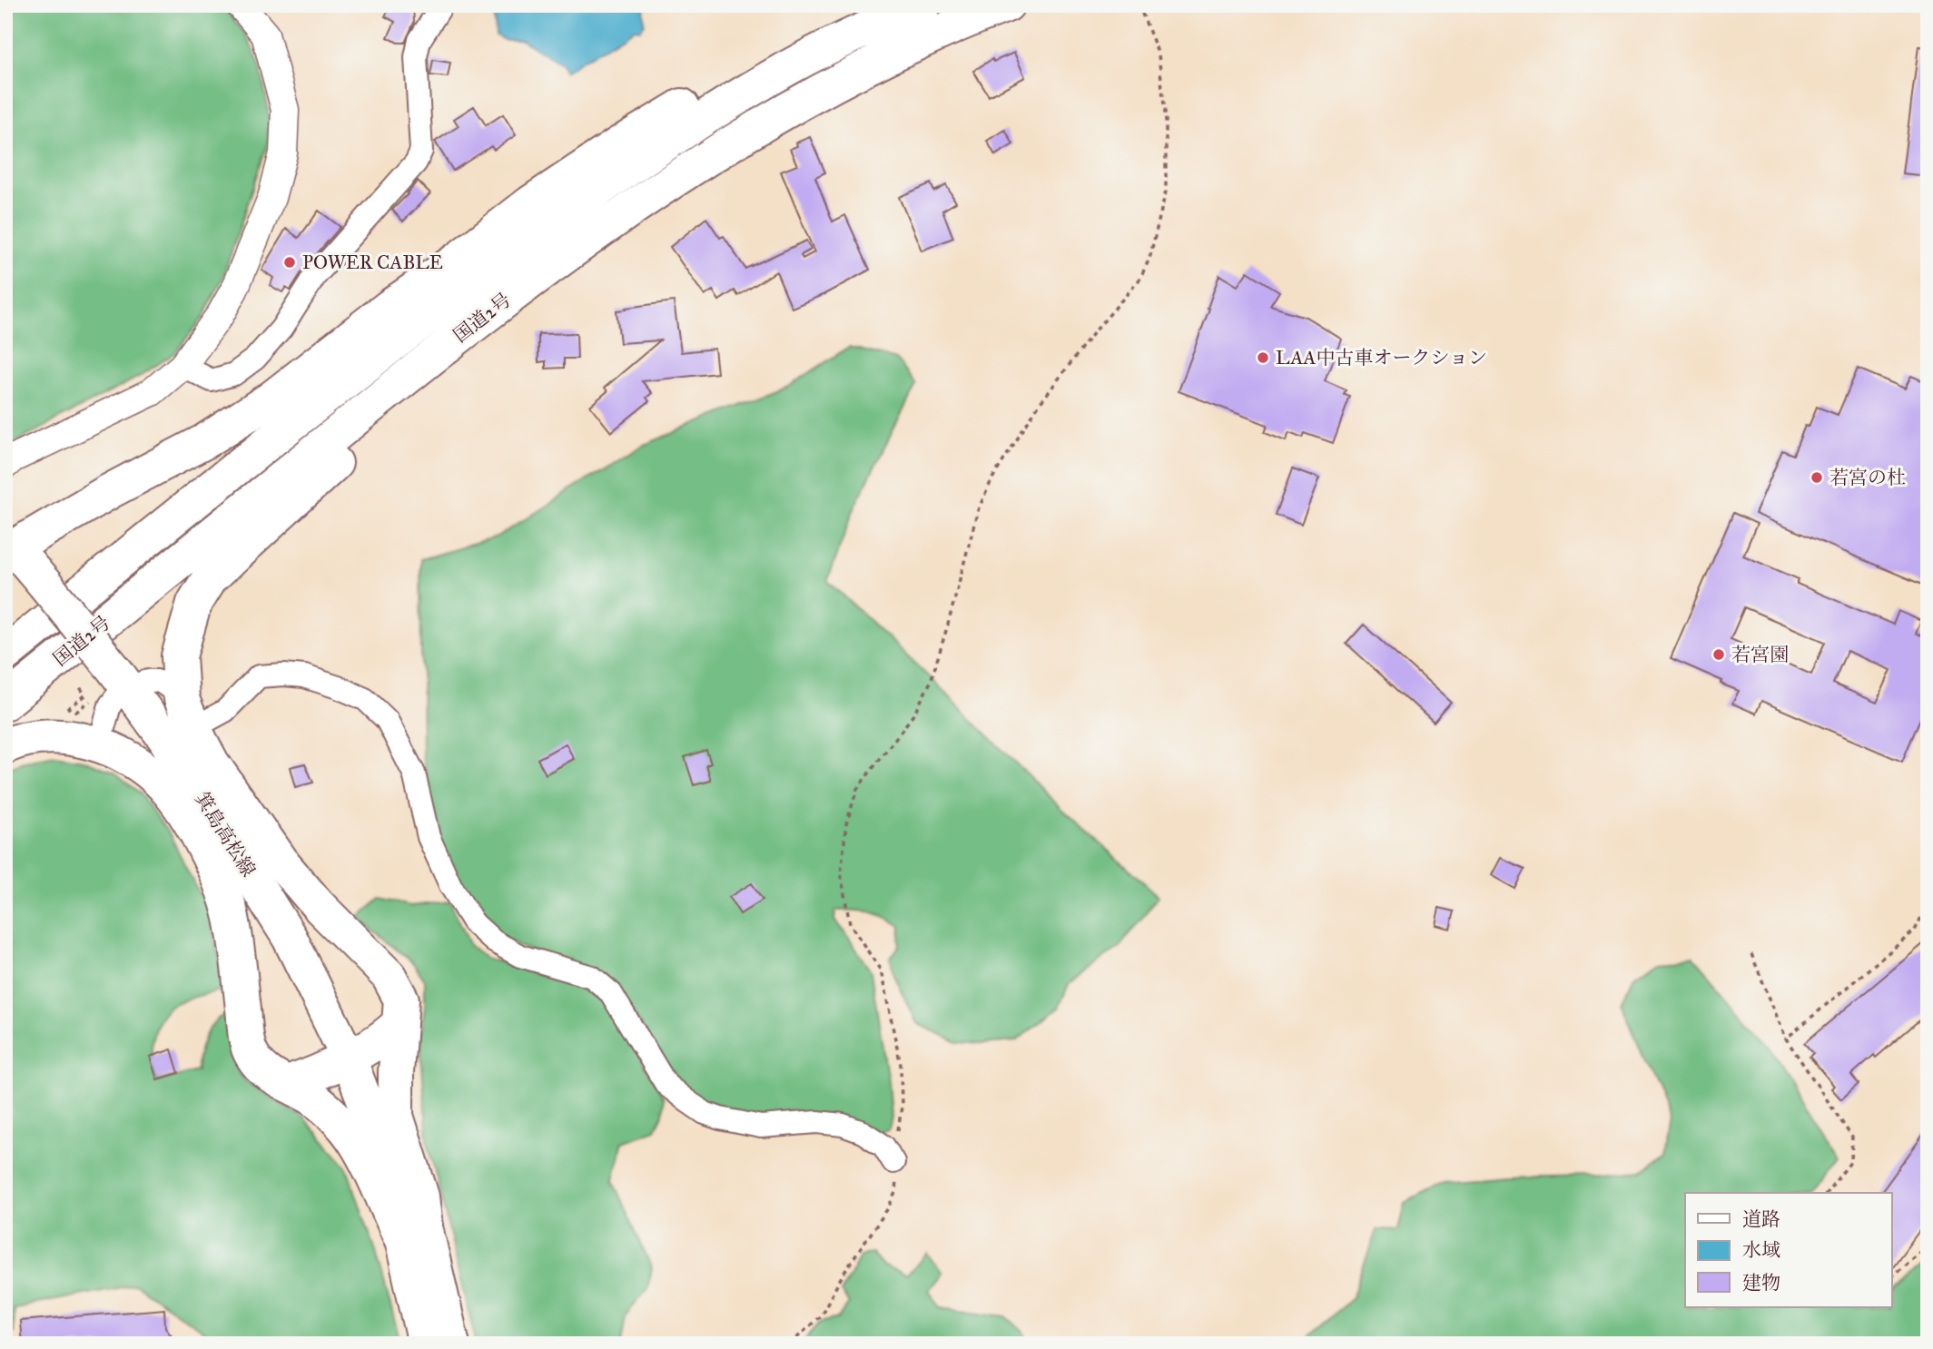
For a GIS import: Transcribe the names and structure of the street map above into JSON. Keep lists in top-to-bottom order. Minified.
{"streets":{"main road":["国道2号","箕島高松線"]},"places":["POWER CABLE","LAA中古車オークション","若宮の杜","若宮園"],"legend":["道路","水域","建物"]}
